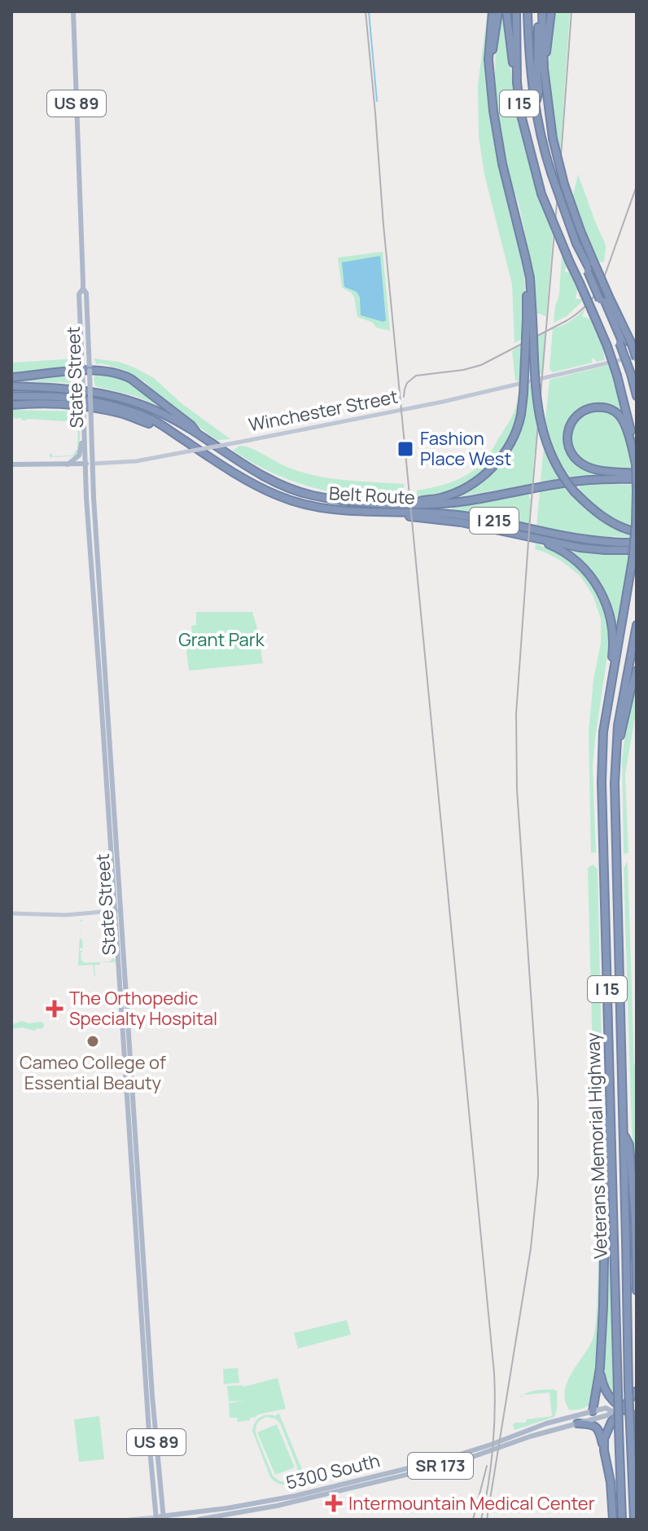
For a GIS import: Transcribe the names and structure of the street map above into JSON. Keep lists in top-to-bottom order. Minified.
{"streets":{"highway":["I 15","Belt Route","I 215","Veterans Memorial Highway"],"main road":["US 89","State Street","Winchester Street","SR 173","5300 South"]},"crossings":[["State Street","Winchester Street"],["State Street","5300 South"]],"parks":["Grant Park"],"places":{"transit":["Fashion Place West"],"health":["The Orthopedic Specialty Hospital","Intermountain Medical Center"],"other":["Cameo College of Essential Beauty"]}}
